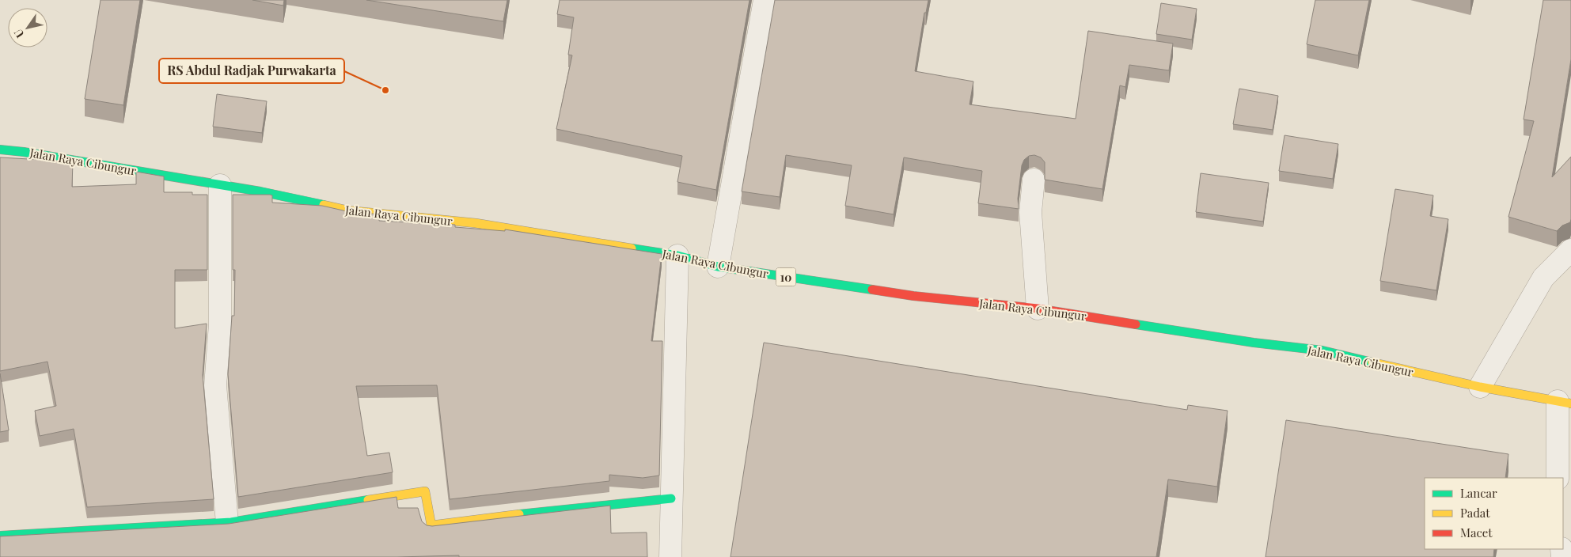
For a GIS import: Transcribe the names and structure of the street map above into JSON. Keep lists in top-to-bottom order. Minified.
{"streets":{"main road":["Jalan Raya Cibungur","10"]},"places":["RS Abdul Radjak Purwakarta"],"legend":["Lancar","Padat","Macet"],"north":"bottom left"}
